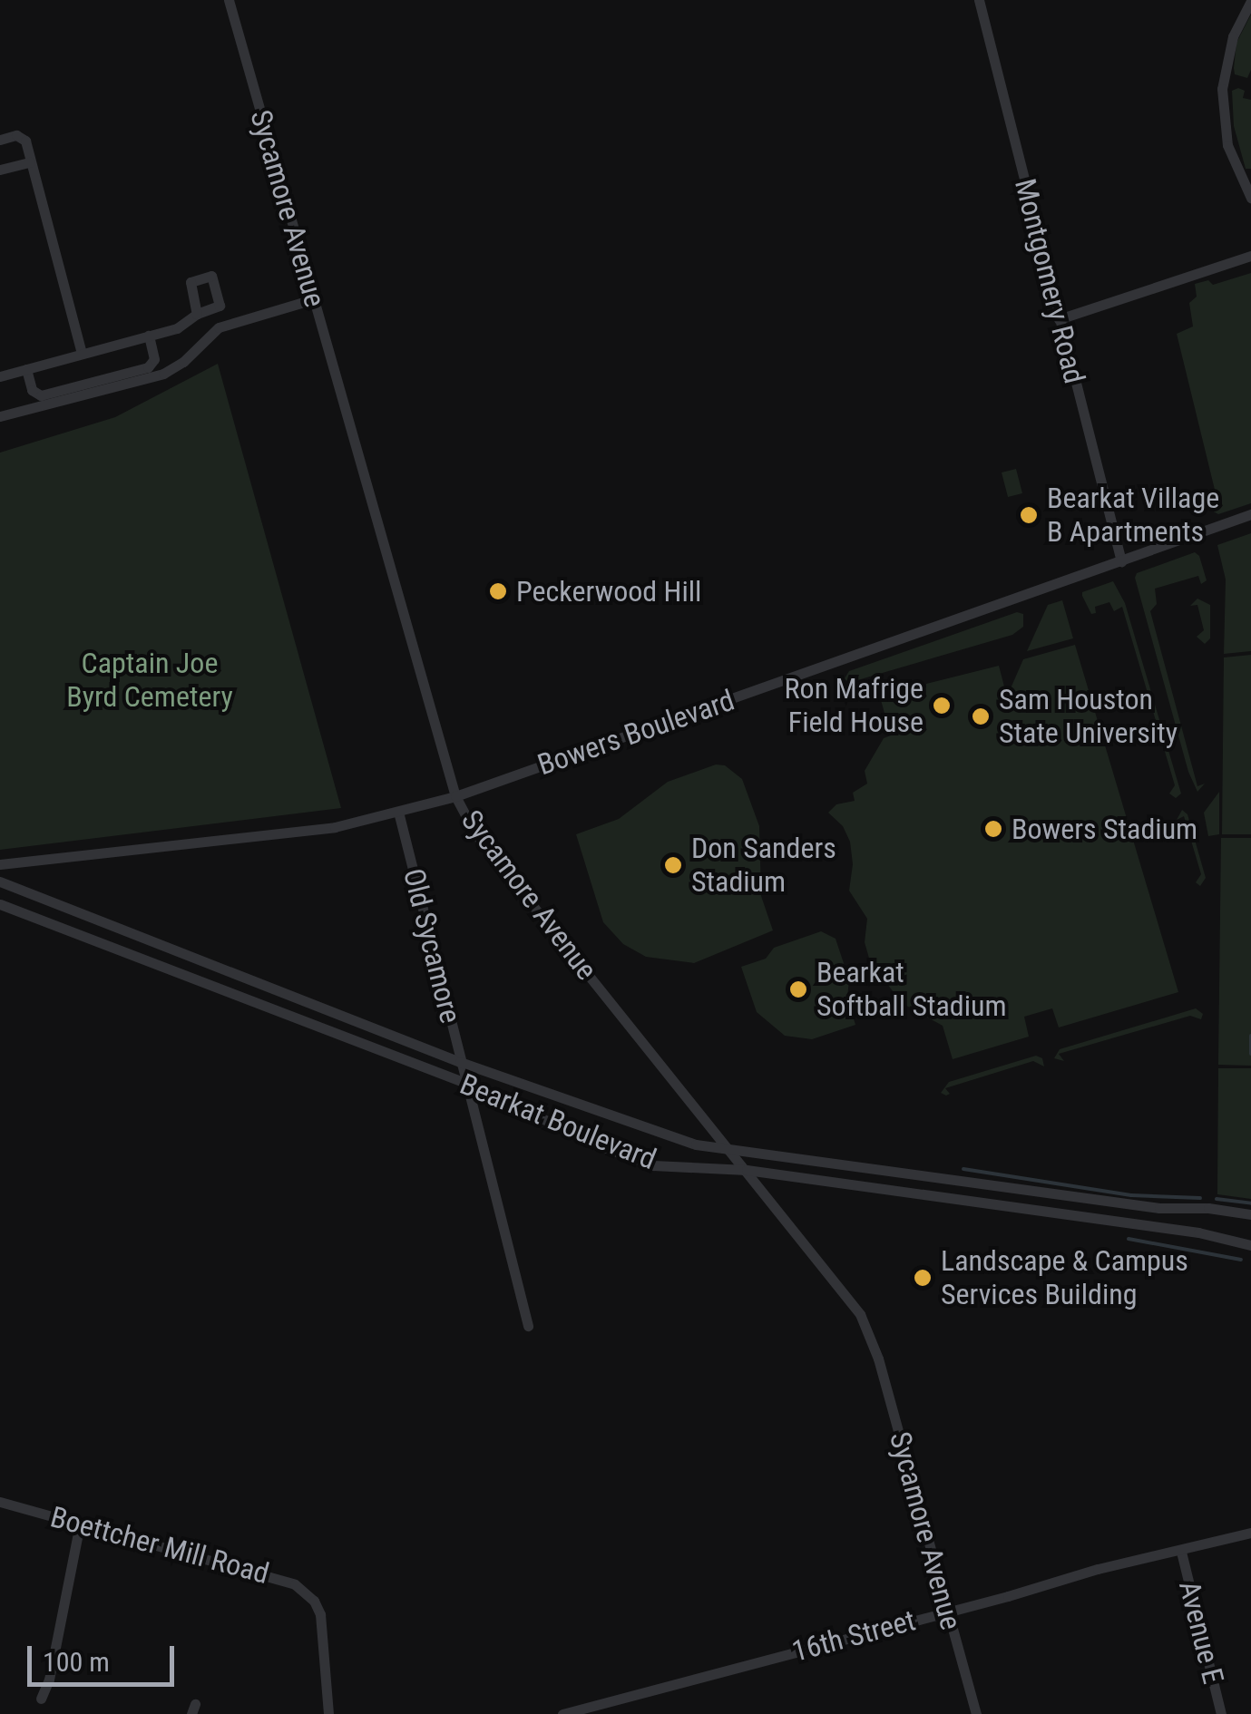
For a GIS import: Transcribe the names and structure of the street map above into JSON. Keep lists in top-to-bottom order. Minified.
{"streets":{"street":["Sycamore Avenue","Montgomery Road","Bowers Boulevard","Old Sycamore","Bearkat Boulevard","Boettcher Mill Road","Avenue E","16th Street"]},"crossings":[["Sycamore Avenue","Bowers Boulevard"],["Sycamore Avenue","Bearkat Boulevard"],["Sycamore Avenue","16th Street"],["Montgomery Road","Bowers Boulevard"],["Bowers Boulevard","Old Sycamore"],["Old Sycamore","Bearkat Boulevard"],["Avenue E","16th Street"]],"parks":["Captain Joe Byrd Cemetery"],"places":["Bearkat Village B Apartments","Peckerwood Hill","Ron Mafrige Field House","Sam Houston State University","Bowers Stadium","Don Sanders Stadium","Bearkat Softball Stadium","Landscape & Campus Services Building"],"scale_bar":"100 m"}
